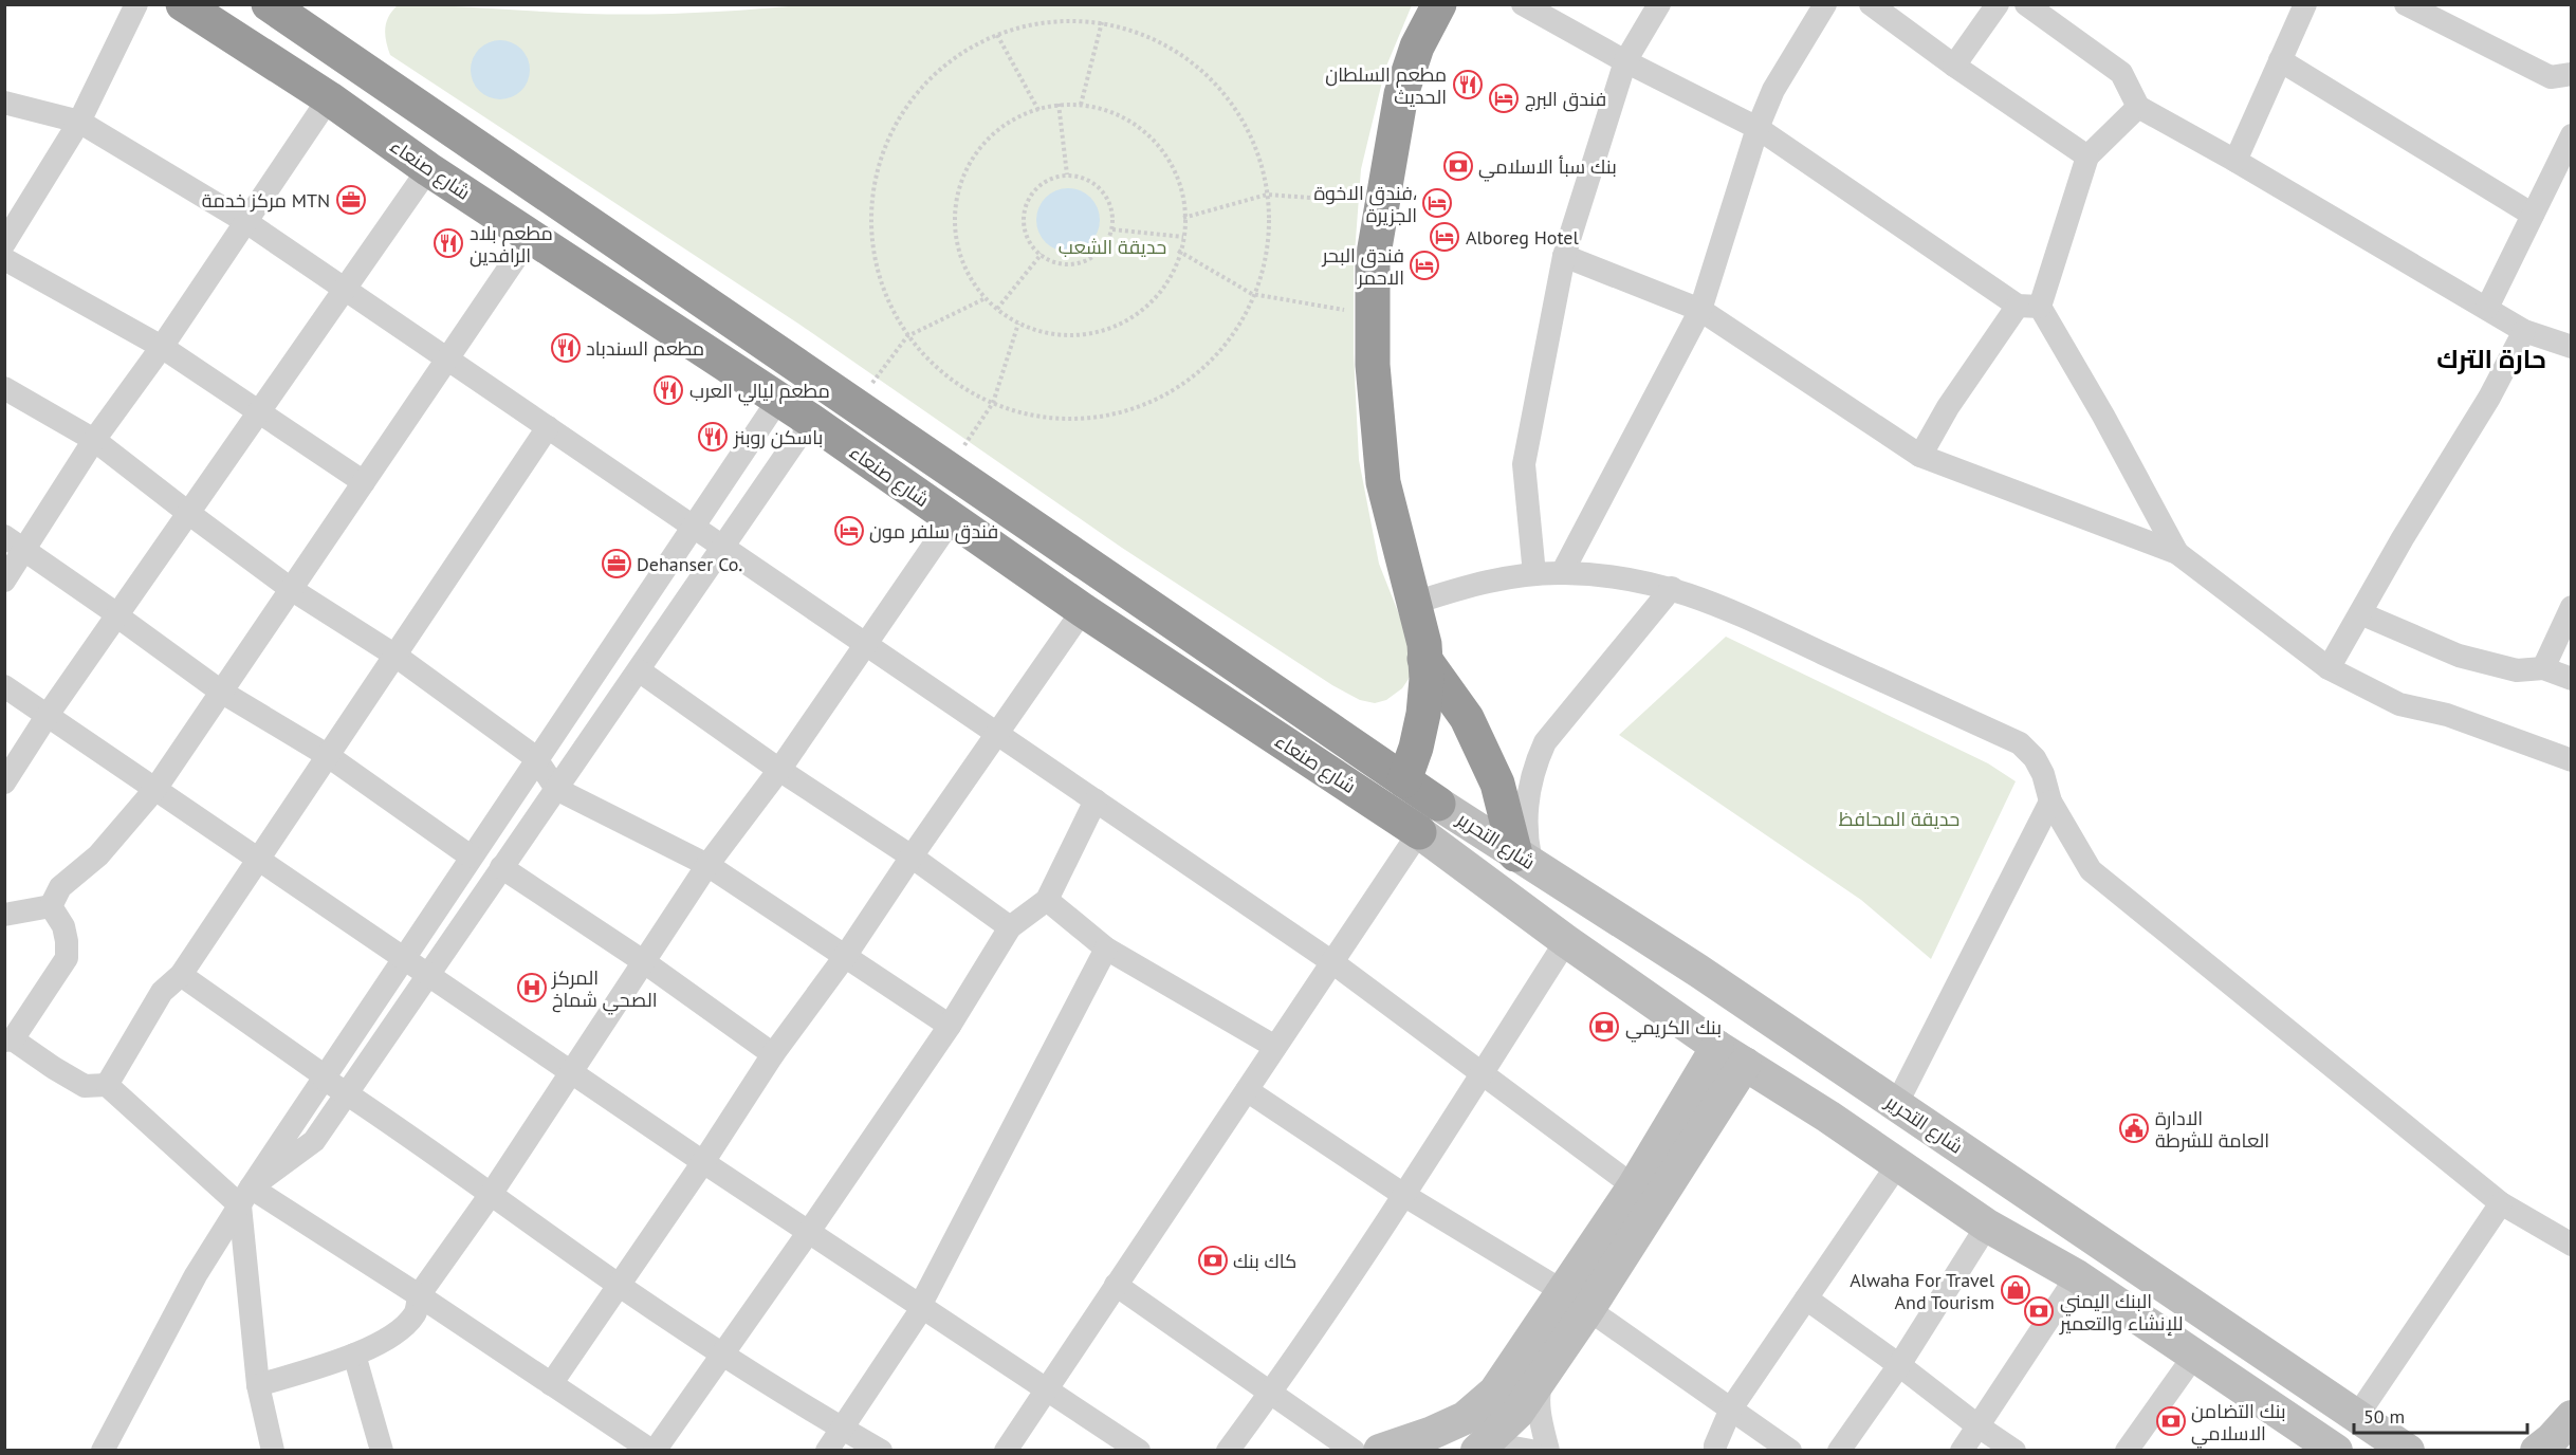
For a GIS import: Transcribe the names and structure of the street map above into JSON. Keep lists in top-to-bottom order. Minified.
{"streets":{"highway":["شارع صنعاء"],"main road":["شارع التحرير"]},"crossings":[["شارع صنعاء","شارع التحرير"]],"districts":["حارة الترك"],"parks":["حديقة الشعب","حديقة المحافظ"],"places":{"restaurant":["مطعم السلطان الحديث","مطعم بلاد الرافدين","مطعم السندباد","مطعم ليالي العرب","باسكن روبنز"],"hotel":["فندق البرج","فندق الاخوة، الجزيرة","Alboreg Hotel","فندق البحر الاحمر","فندق سلفر مون"],"bank":["بنك سبأ الاسلامي","بنك الكريمي","كاك بنك","البنك اليمني للإنشاء والتعمير","بنك التضامن الاسلامي"],"office":["مركز خدمة MTN","Dehanser Co."],"hospital":["المركز الصحي شماخ"],"public building":["الادارة العامة للشرطة"],"shop":["Alwaha For Travel And Tourism"]},"scale_bar":"50 m"}
